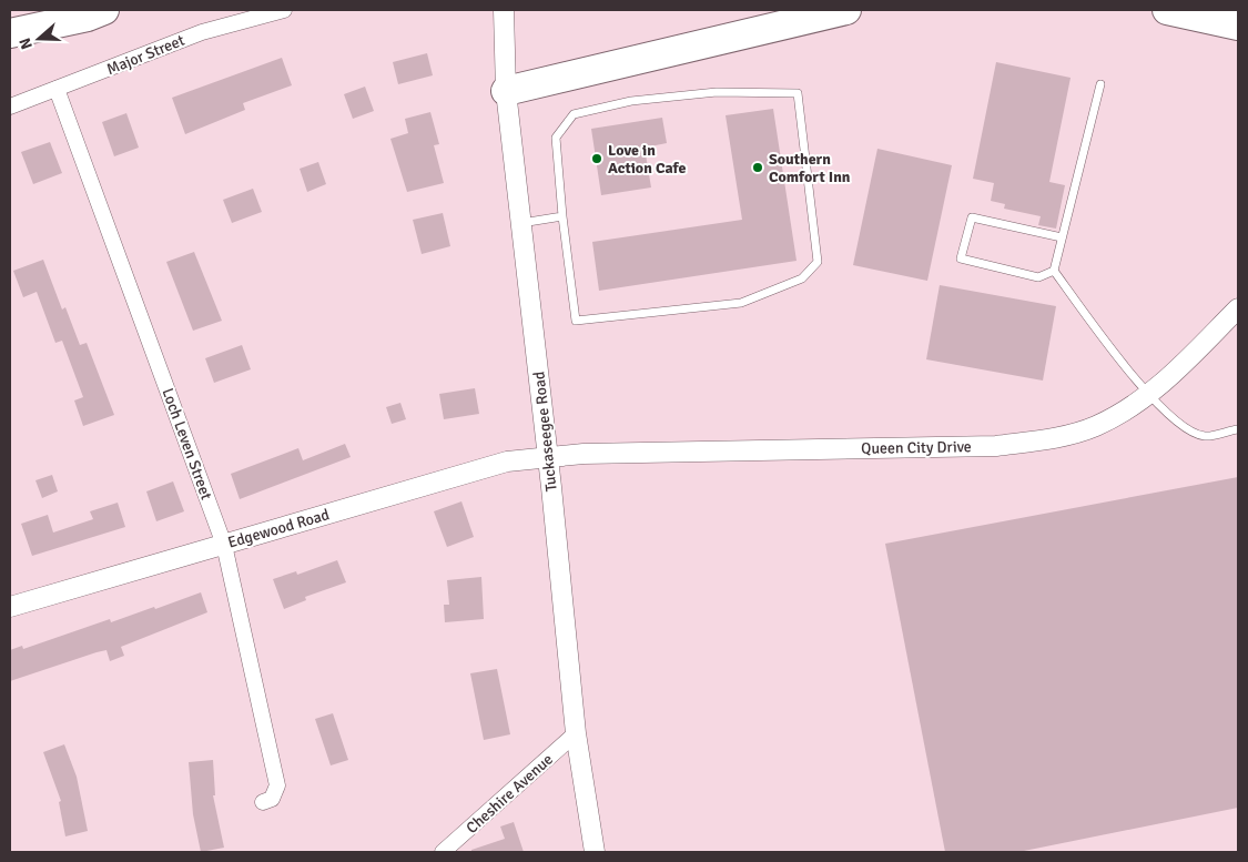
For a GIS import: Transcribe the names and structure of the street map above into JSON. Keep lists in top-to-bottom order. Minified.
{"streets":{"street":["Major Street","Tuckaseegee Road","Loch Leven Street","Queen City Drive","Edgewood Road","Cheshire Avenue"]},"crossings":[["Major Street","Loch Leven Street"],["Tuckaseegee Road","Queen City Drive"],["Tuckaseegee Road","Edgewood Road"],["Tuckaseegee Road","Cheshire Avenue"],["Loch Leven Street","Edgewood Road"],["Queen City Drive","Edgewood Road"]],"places":["Love in Action Cafe","Southern Comfort Inn"],"north":"left"}
